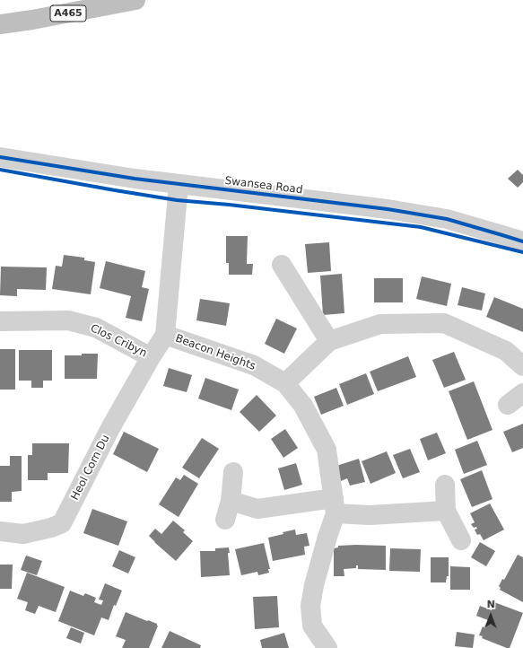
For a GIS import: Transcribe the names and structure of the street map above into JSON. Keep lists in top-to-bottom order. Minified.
{"streets":{"highway":["A465"],"street":["Swansea Road","Clos Cribyn","Beacon Heights","Heol Corn Du"]},"crossings":[["Swansea Road","Beacon Heights"],["Clos Cribyn","Beacon Heights"],["Clos Cribyn","Heol Corn Du"],["Beacon Heights","Heol Corn Du"]],"north":"top"}
